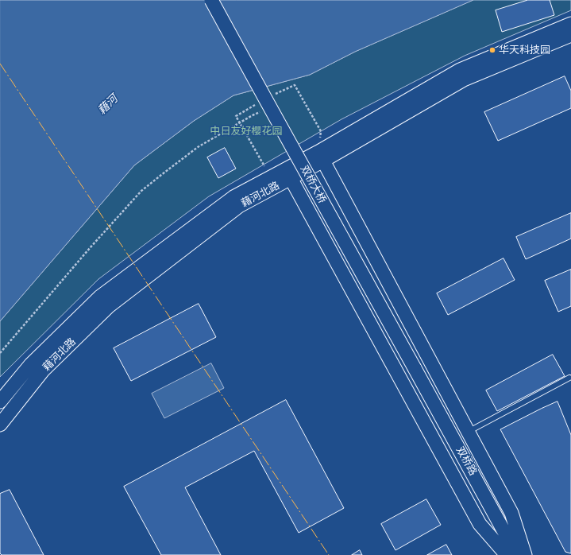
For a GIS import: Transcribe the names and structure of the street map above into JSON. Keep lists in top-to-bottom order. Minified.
{"streets":{"main road":["双桥大桥","藉河北路","双桥路"]},"crossings":[["双桥大桥","双桥路"]],"water":["藉河"],"parks":["中日友好樱花园"],"places":["华天科技园"]}
